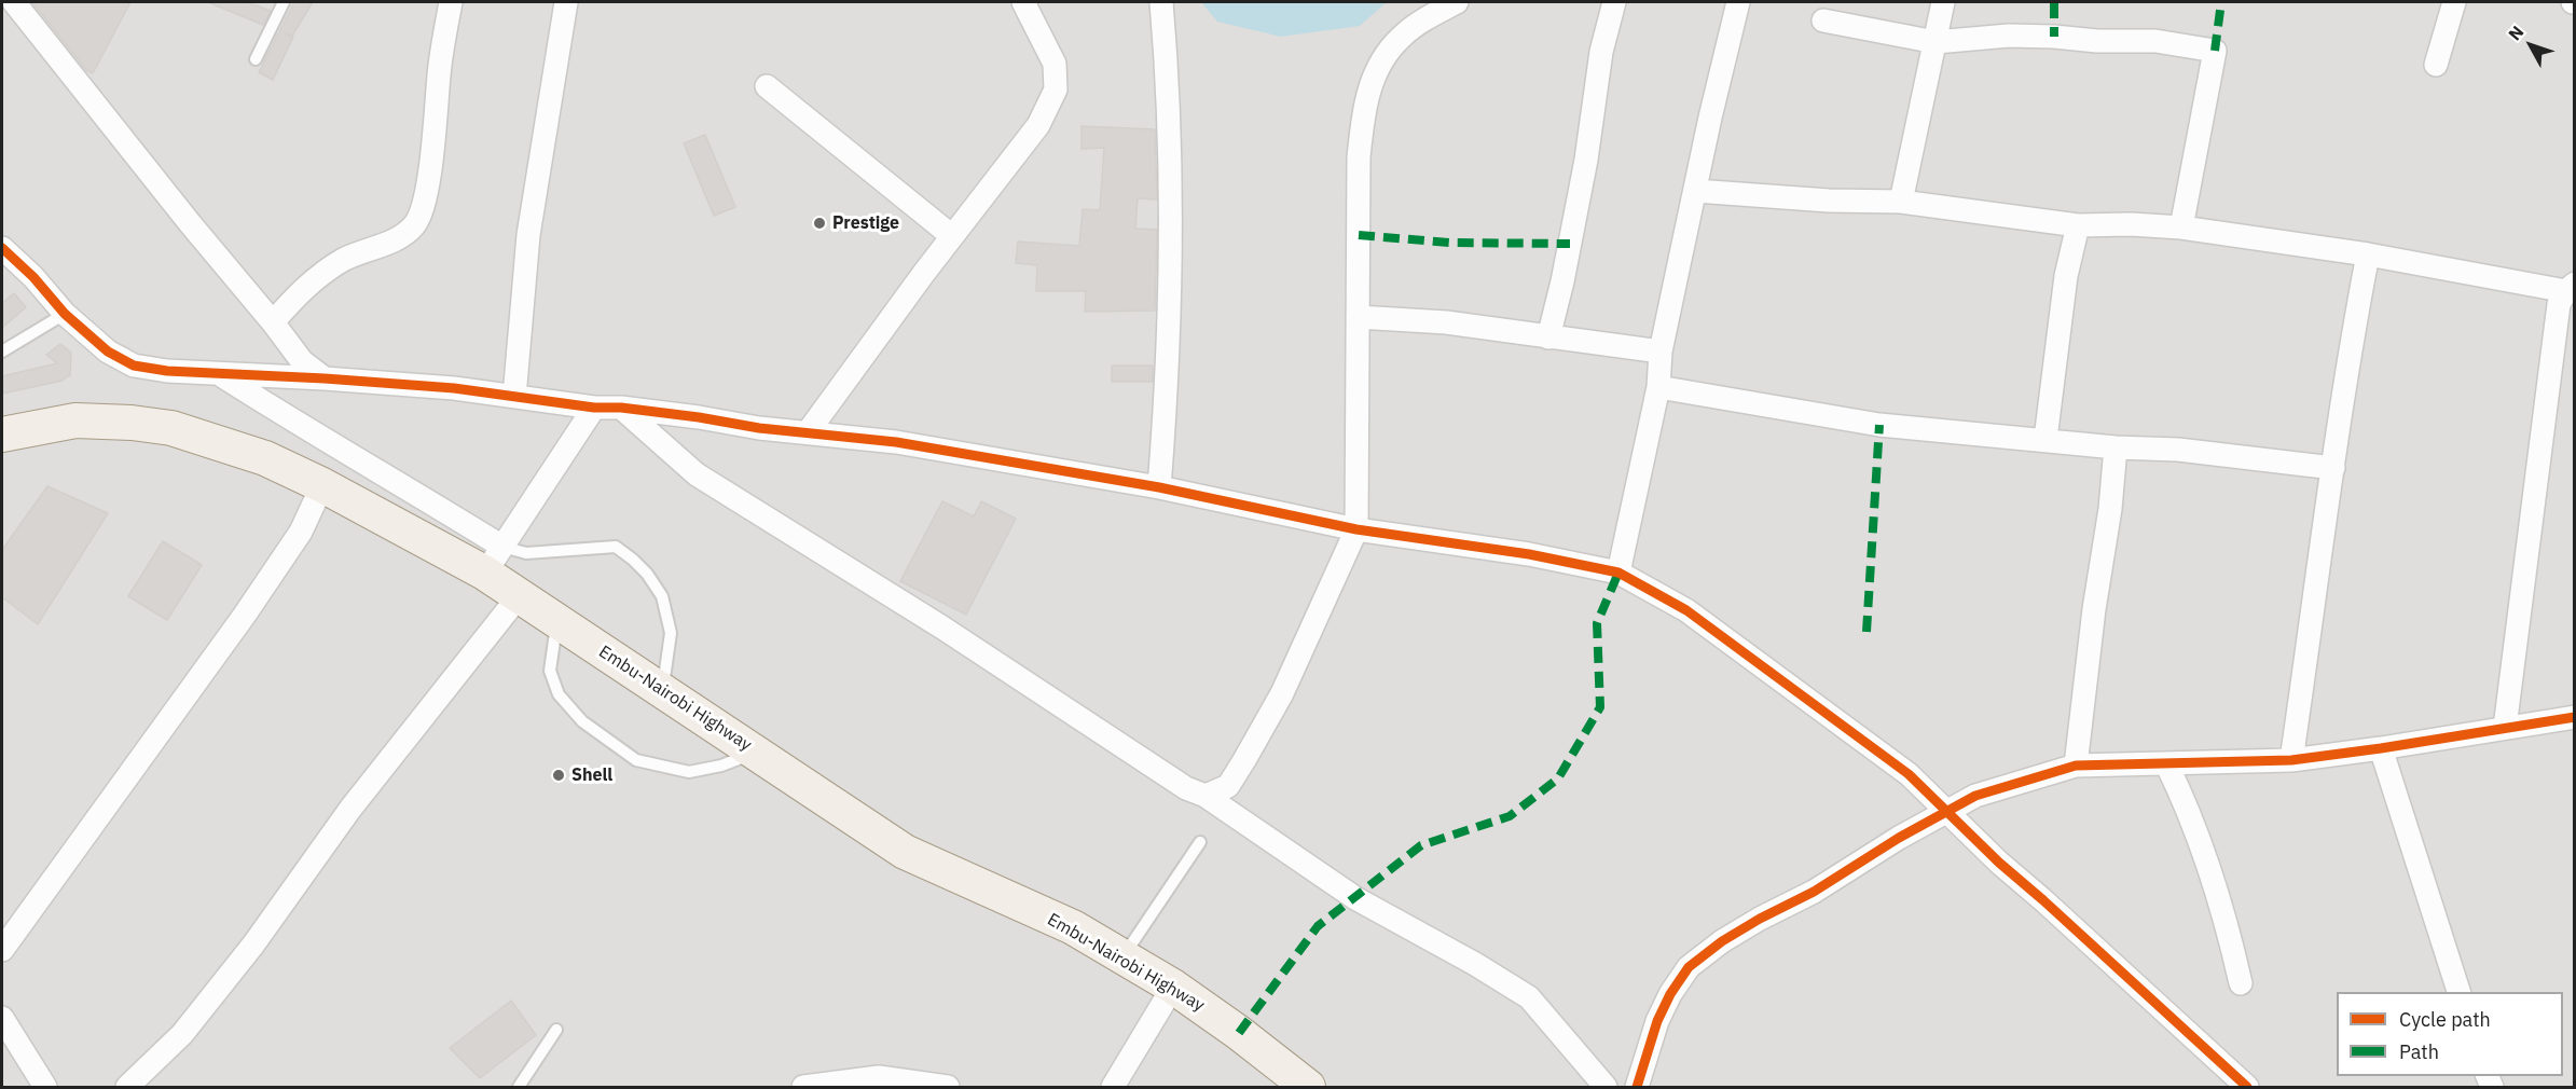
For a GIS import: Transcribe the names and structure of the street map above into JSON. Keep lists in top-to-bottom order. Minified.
{"streets":{"main road":["Embu-Nairobi Highway"]},"places":["Prestige","Shell"],"legend":["Cycle path","Path"],"north":"top left"}
